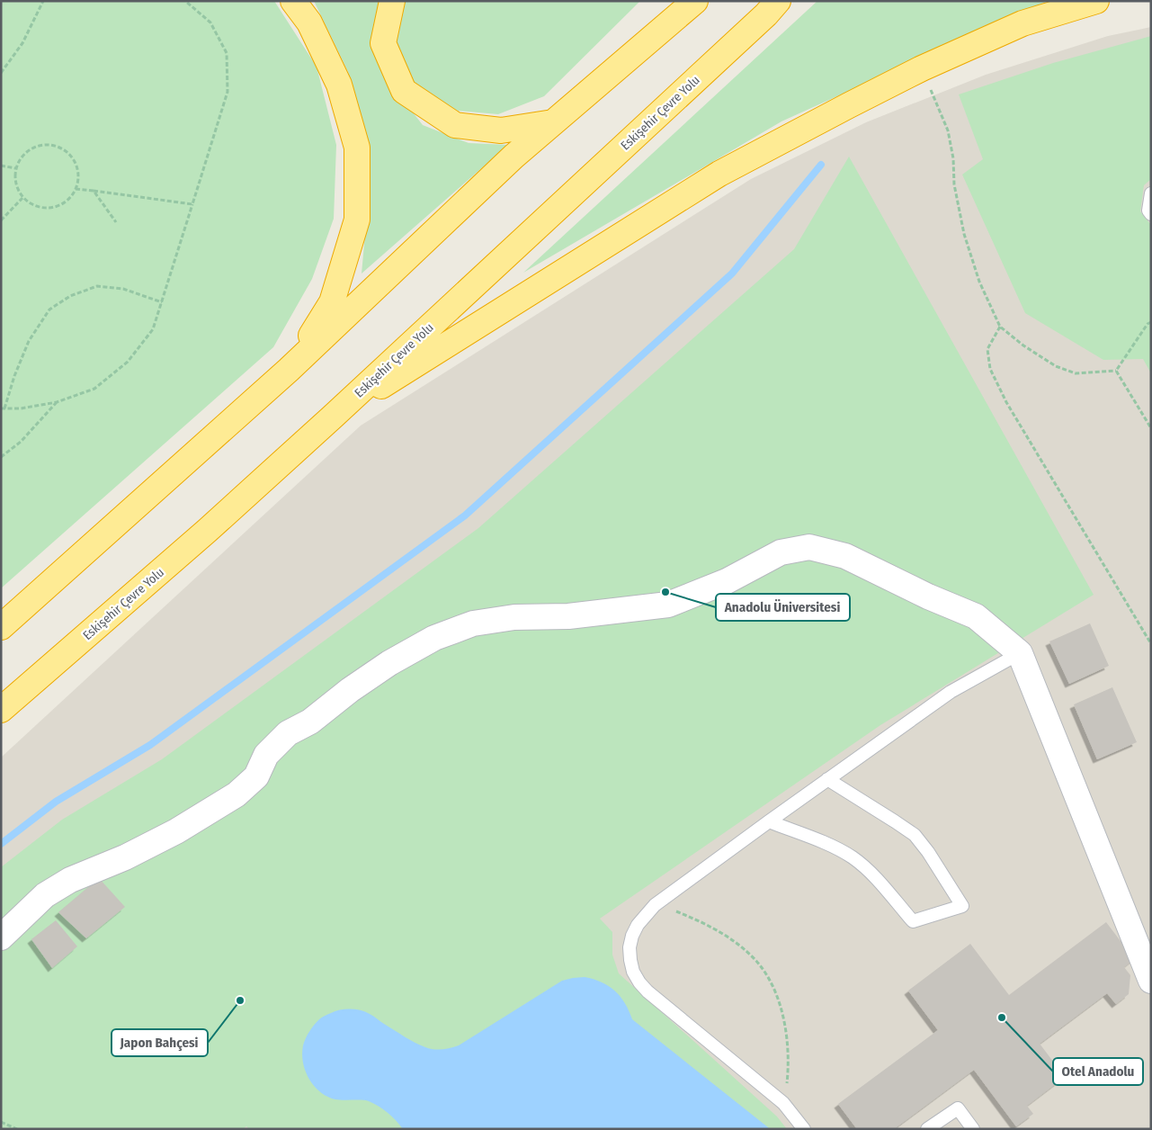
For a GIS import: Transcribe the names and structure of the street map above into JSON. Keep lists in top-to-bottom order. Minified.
{"streets":{"highway":["Eskişehir Çevre Yolu"]},"places":["Anadolu Üniversitesi","Japon Bahçesi","Otel Anadolu"]}
